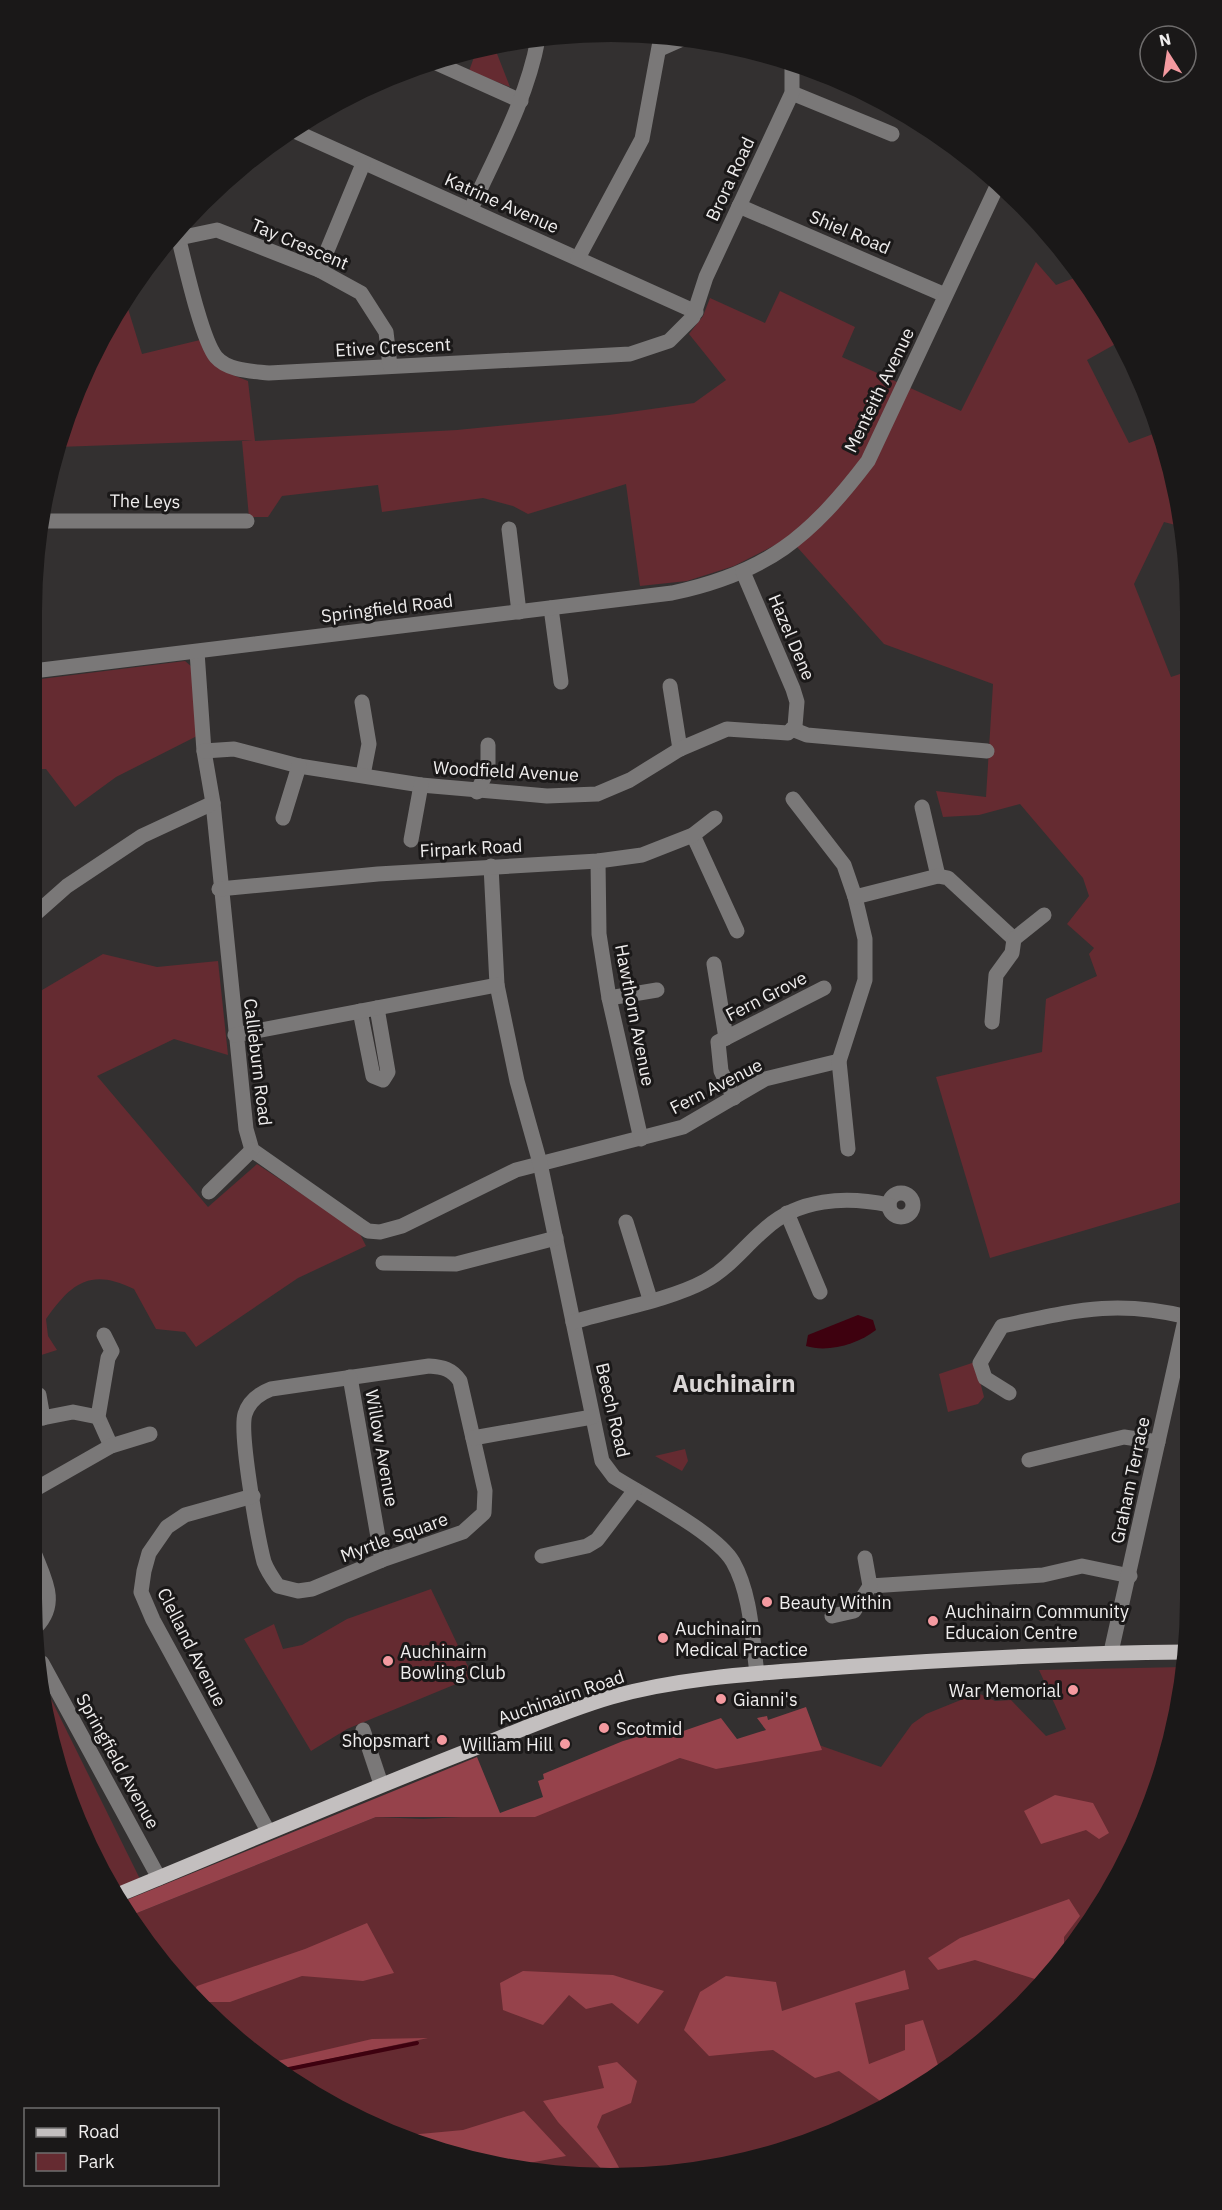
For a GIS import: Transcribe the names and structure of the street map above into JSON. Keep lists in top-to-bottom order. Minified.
{"streets":{"main road":["Auchinairn Road"],"street":["Brora Road","Katrine Avenue","Shiel Road","Tay Crescent","Etive Crescent","Menteith Avenue","The Leys","Springfield Road","Hazel Dene","Woodfield Avenue","Firpark Road","Fern Grove","Hawthorn Avenue","Callieburn Road","Fern Avenue","Beech Road","Willow Avenue","Graham Terrace","Myrtle Square","Clelland Avenue","Springfield Avenue"]},"crossings":[["Brora Road","Katrine Avenue"],["Brora Road","Shiel Road"],["Brora Road","Etive Crescent"],["Katrine Avenue","Etive Crescent"],["Shiel Road","Menteith Avenue"],["Tay Crescent","Etive Crescent"],["Menteith Avenue","Springfield Road"],["Menteith Avenue","Hazel Dene"],["Springfield Road","Hazel Dene"],["Springfield Road","Callieburn Road"],["Hazel Dene","Woodfield Avenue"],["Woodfield Avenue","Callieburn Road"],["Firpark Road","Hawthorn Avenue"],["Firpark Road","Callieburn Road"],["Firpark Road","Beech Road"],["Fern Grove","Fern Avenue"],["Hawthorn Avenue","Fern Avenue"],["Callieburn Road","Fern Avenue"],["Callieburn Road","Beech Road"],["Fern Avenue","Beech Road"],["Beech Road","Auchinairn Road"],["Willow Avenue","Myrtle Square"],["Graham Terrace","Auchinairn Road"],["Myrtle Square","Clelland Avenue"],["Clelland Avenue","Auchinairn Road"],["Auchinairn Road","Springfield Avenue"]],"districts":["Auchinairn"],"places":["Beauty Within","Auchinairn Community Educaion Centre","Auchinairn Medical Practice","Auchinairn Bowling Club","War Memorial","Gianni's","Scotmid","Shopsmart","William Hill"],"legend":["Road","Park"],"north":"top"}
